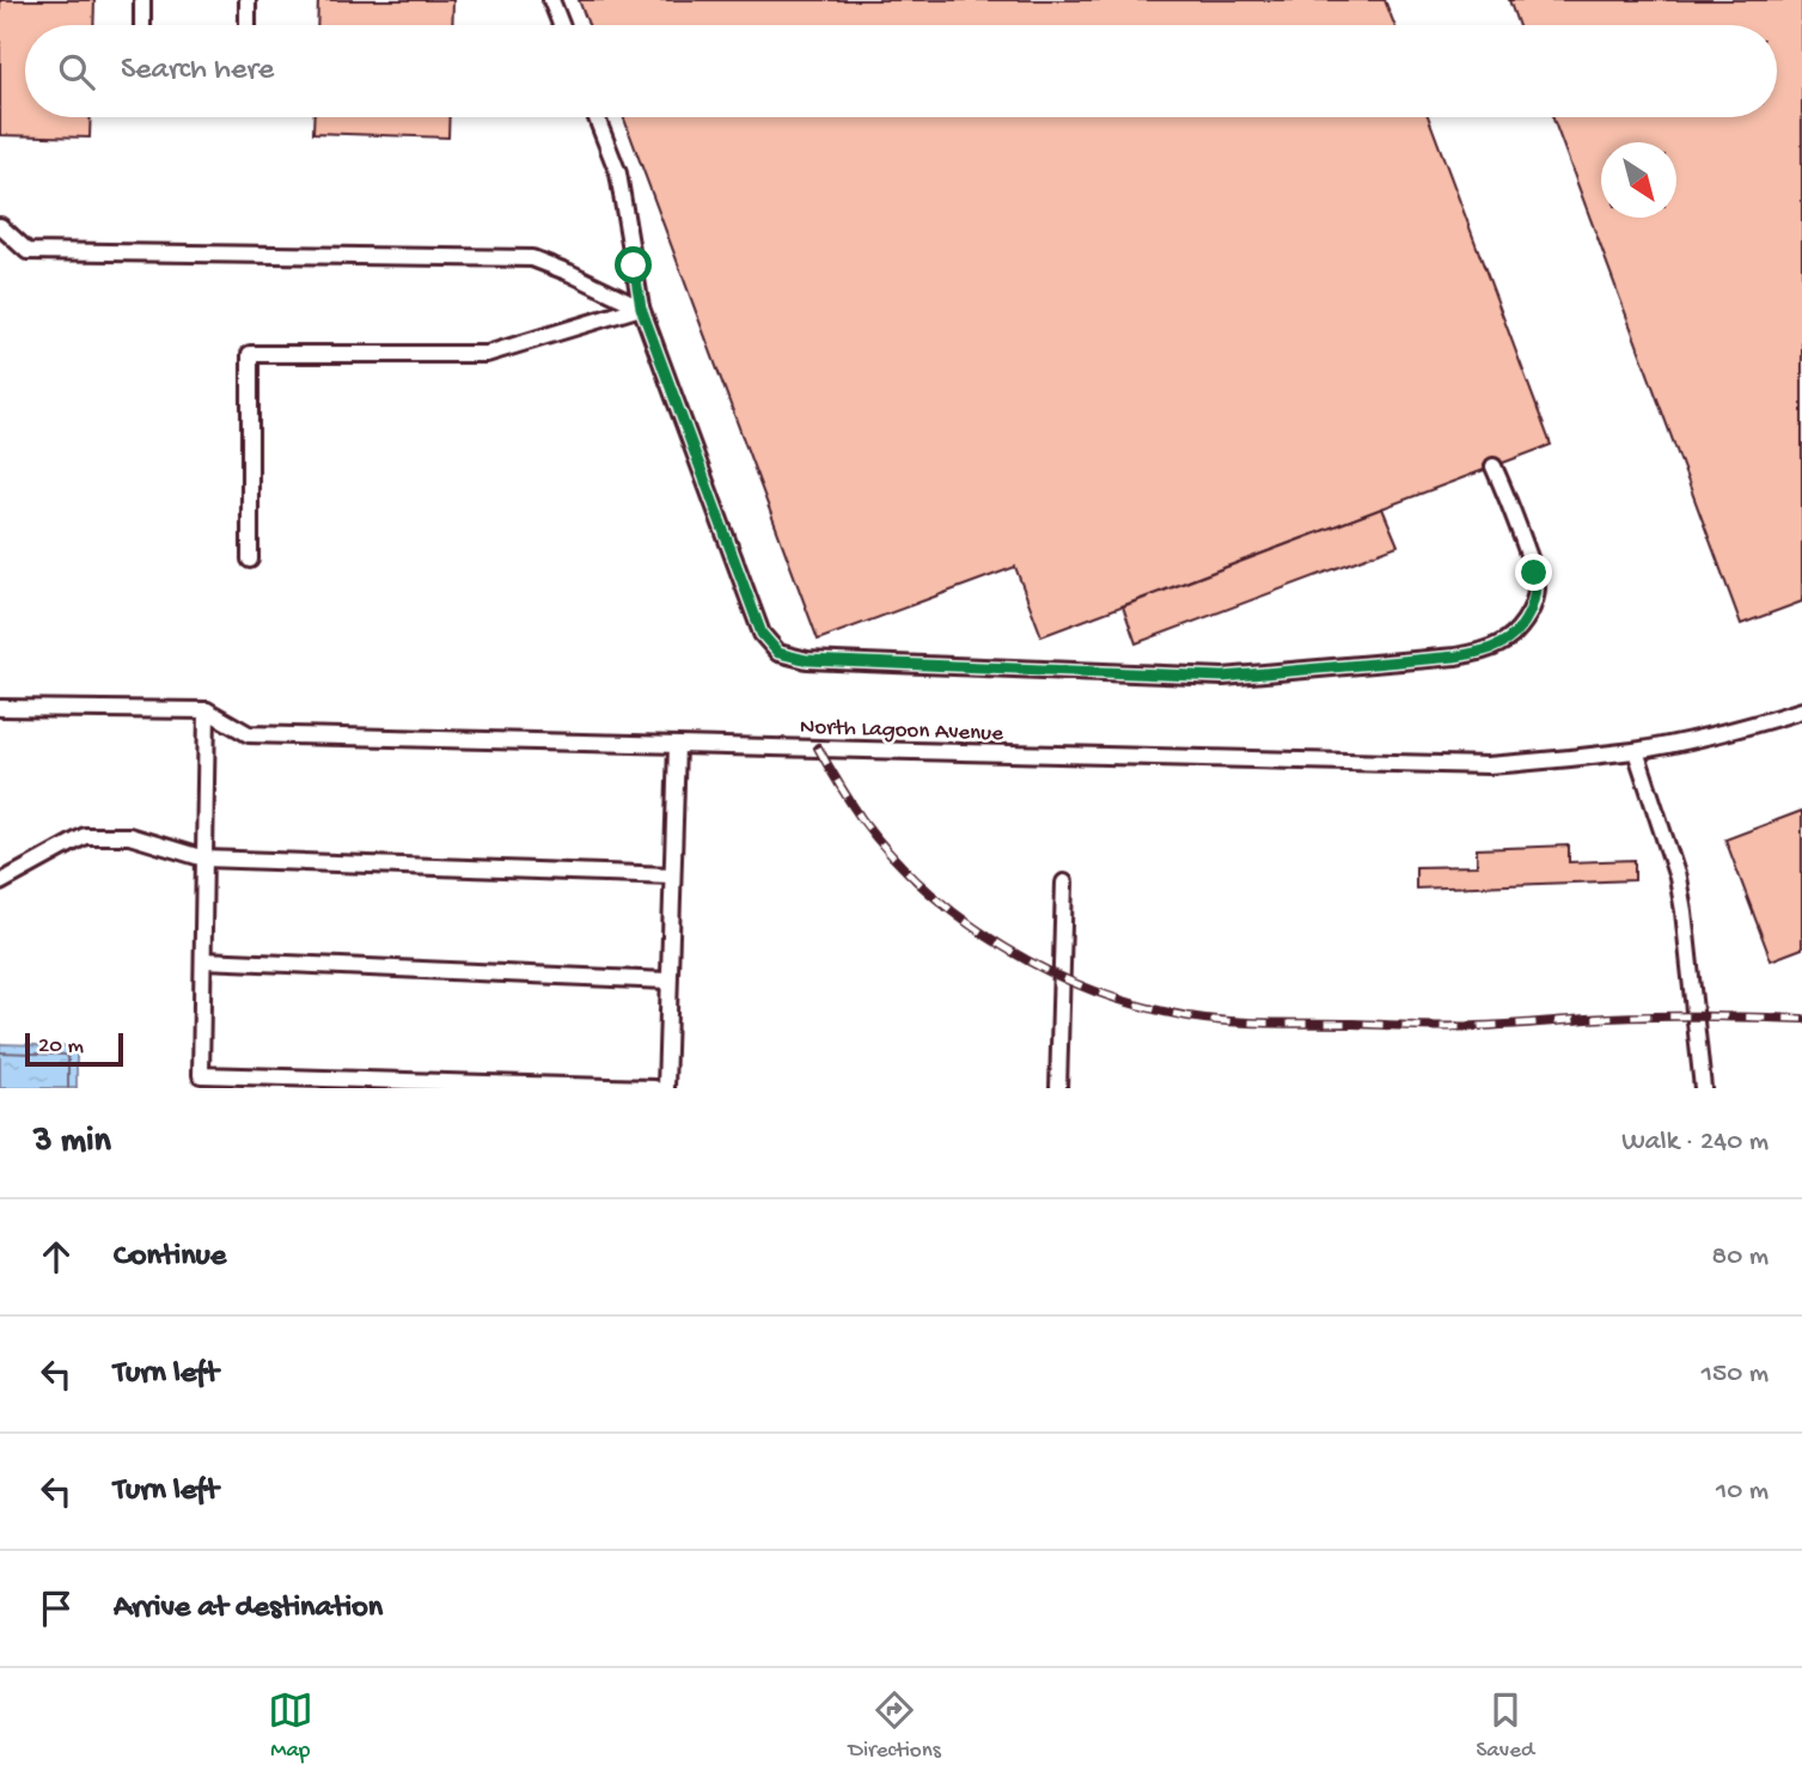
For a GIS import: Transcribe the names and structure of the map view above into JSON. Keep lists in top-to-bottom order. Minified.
{"streets":{"lane":["North Lagoon Avenue"]},"scale_bar":"20 m","north":"bottom right","page":{"search":"Search here","scale":"20 m","heading":["3 min","Walk · 240 m"],"list":[["Continue","80 m"],["Turn left","150 m"],["Turn left","10 m"],"Arrive at destination"],"nav":["Map","Directions","Saved"]}}
